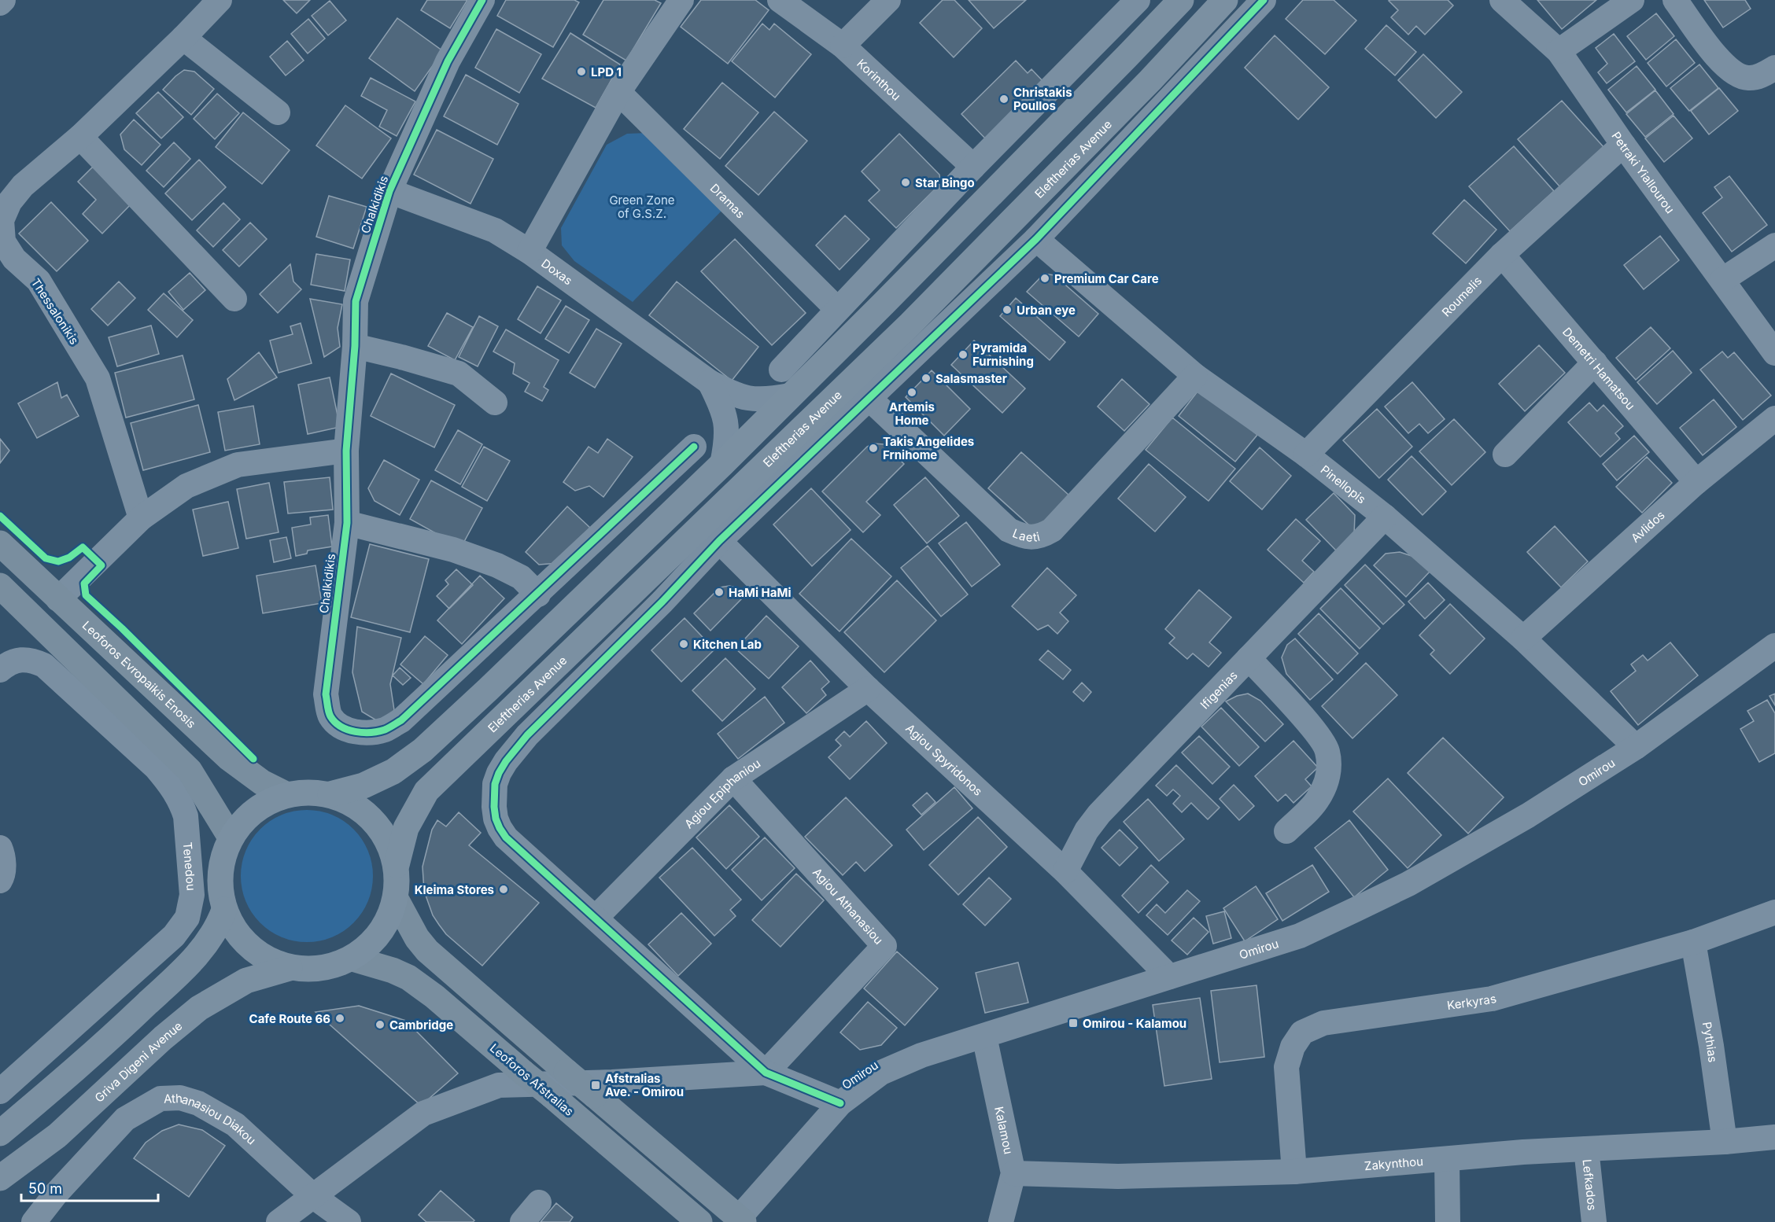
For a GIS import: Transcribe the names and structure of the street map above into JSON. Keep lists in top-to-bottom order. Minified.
{"streets":{"highway":["Eleftherias Avenue","Griva Digeni Avenue"],"main road":["Leoforos Evropaikis Enosis","Leoforos Afstralias"],"street":["Korinthou","Petraki Yiallourou","Dramas","Chalkidikis","Doxas","Roumelis","Thessalonikis","Demetri Hamatsou","Pinellopis","Avlidos","Laeti","Ifigenias","Agiou Spyridonos","Omirou","Agiou Epiphaniou","Tenedou","Agiou Athanasiou","Kerkyras","Pythias","Athanasiou Diakou","Kalamou","Zakynthou","Lefkados"]},"crossings":[["Petraki Yiallourou","Roumelis"],["Chalkidikis","Doxas"],["Roumelis","Demetri Hamatsou"],["Roumelis","Pinellopis"],["Demetri Hamatsou","Avlidos"],["Pinellopis","Avlidos"],["Pinellopis","Laeti"],["Pinellopis","Ifigenias"],["Pinellopis","Omirou"],["Ifigenias","Agiou Spyridonos"],["Agiou Spyridonos","Omirou"],["Agiou Spyridonos","Agiou Epiphaniou"],["Omirou","Kalamou"],["Agiou Epiphaniou","Agiou Athanasiou"],["Kerkyras","Pythias"],["Kerkyras","Zakynthou"],["Pythias","Zakynthou"],["Kalamou","Zakynthou"],["Zakynthou","Lefkados"]],"parks":["Green Zone of G.S.Z."],"places":{"other":["LPD 1","Christakis Poullos","Star Bingo","Premium Car Care","Urban eye","Pyramida Furnishing","Salasmaster","Artemis Home","Takis Angelides Frnihome","HaMi HaMi","Kitchen Lab","Kleima Stores","Cafe Route 66","Cambridge"],"transit":["Omirou - Kalamou","Afstralias Ave. - Omirou"]},"scale_bar":"50 m"}
